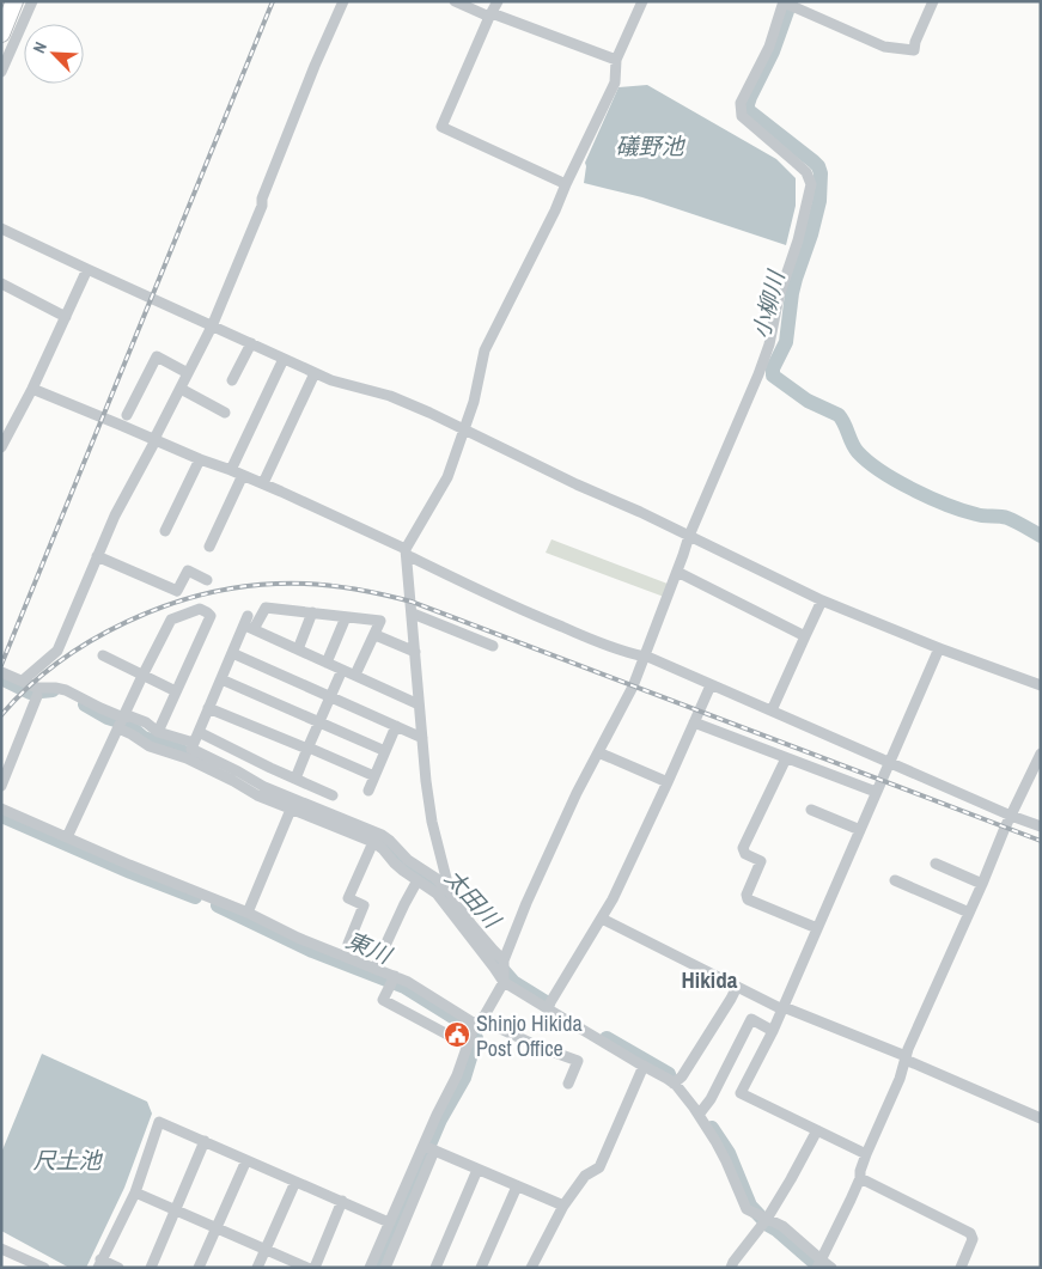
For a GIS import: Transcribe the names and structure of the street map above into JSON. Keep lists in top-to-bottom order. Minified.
{"districts":["Hikida"],"water":["礒野池","小柳川","太田川","東川","尺土池"],"places":{"public building":["Shinjo Hikida Post Office"]},"north":"top left"}
